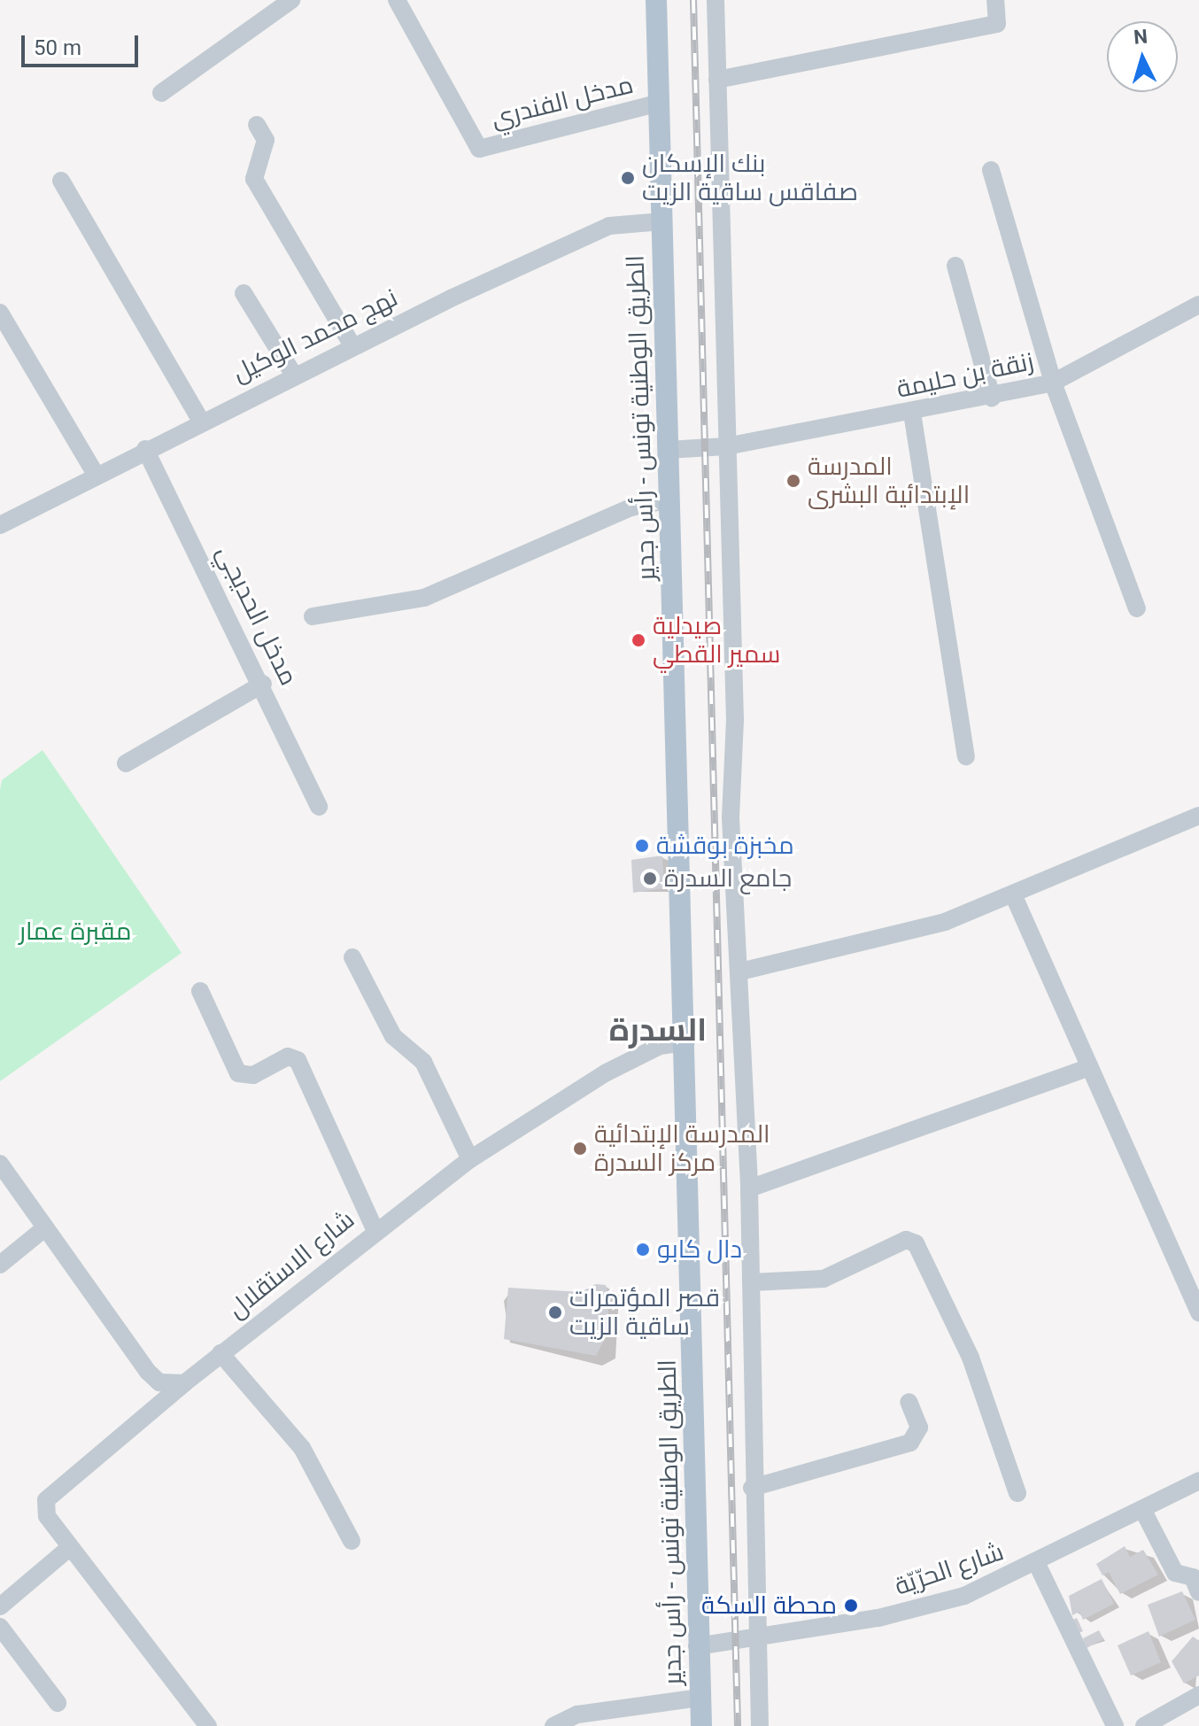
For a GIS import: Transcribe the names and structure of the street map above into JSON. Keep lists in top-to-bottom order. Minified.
{"streets":{"main road":["الطريق الوطنية تونس - رأس جدير"],"street":["مدخل الفندري","نهج محمد الوكيل","زنقة بن حليمة","مدخل الحديجي","شارع الاستقلال","شارع الحرّيّة"]},"crossings":[["مدخل الفندري","الطريق الوطنية تونس - رأس جدير"],["نهج محمد الوكيل","الطريق الوطنية تونس - رأس جدير"],["نهج محمد الوكيل","مدخل الحديجي"],["زنقة بن حليمة","الطريق الوطنية تونس - رأس جدير"],["الطريق الوطنية تونس - رأس جدير","شارع الاستقلال"],["الطريق الوطنية تونس - رأس جدير","شارع الحرّيّة"]],"districts":["السدرة"],"parks":["مقبرة عمار"],"places":["بنك الإسكان صفاقس ساقية الزيت","المدرسة الإبتدائية البشرى","صيدلية سمير القطي","مخبزة بوقشة","جامع السدرة","المدرسة الإبتدائية مركز السدرة","دال كابو","قصر المؤتمرات ساقية الزيت","محطة السكة"],"scale_bar":"50 m","north":"top"}
